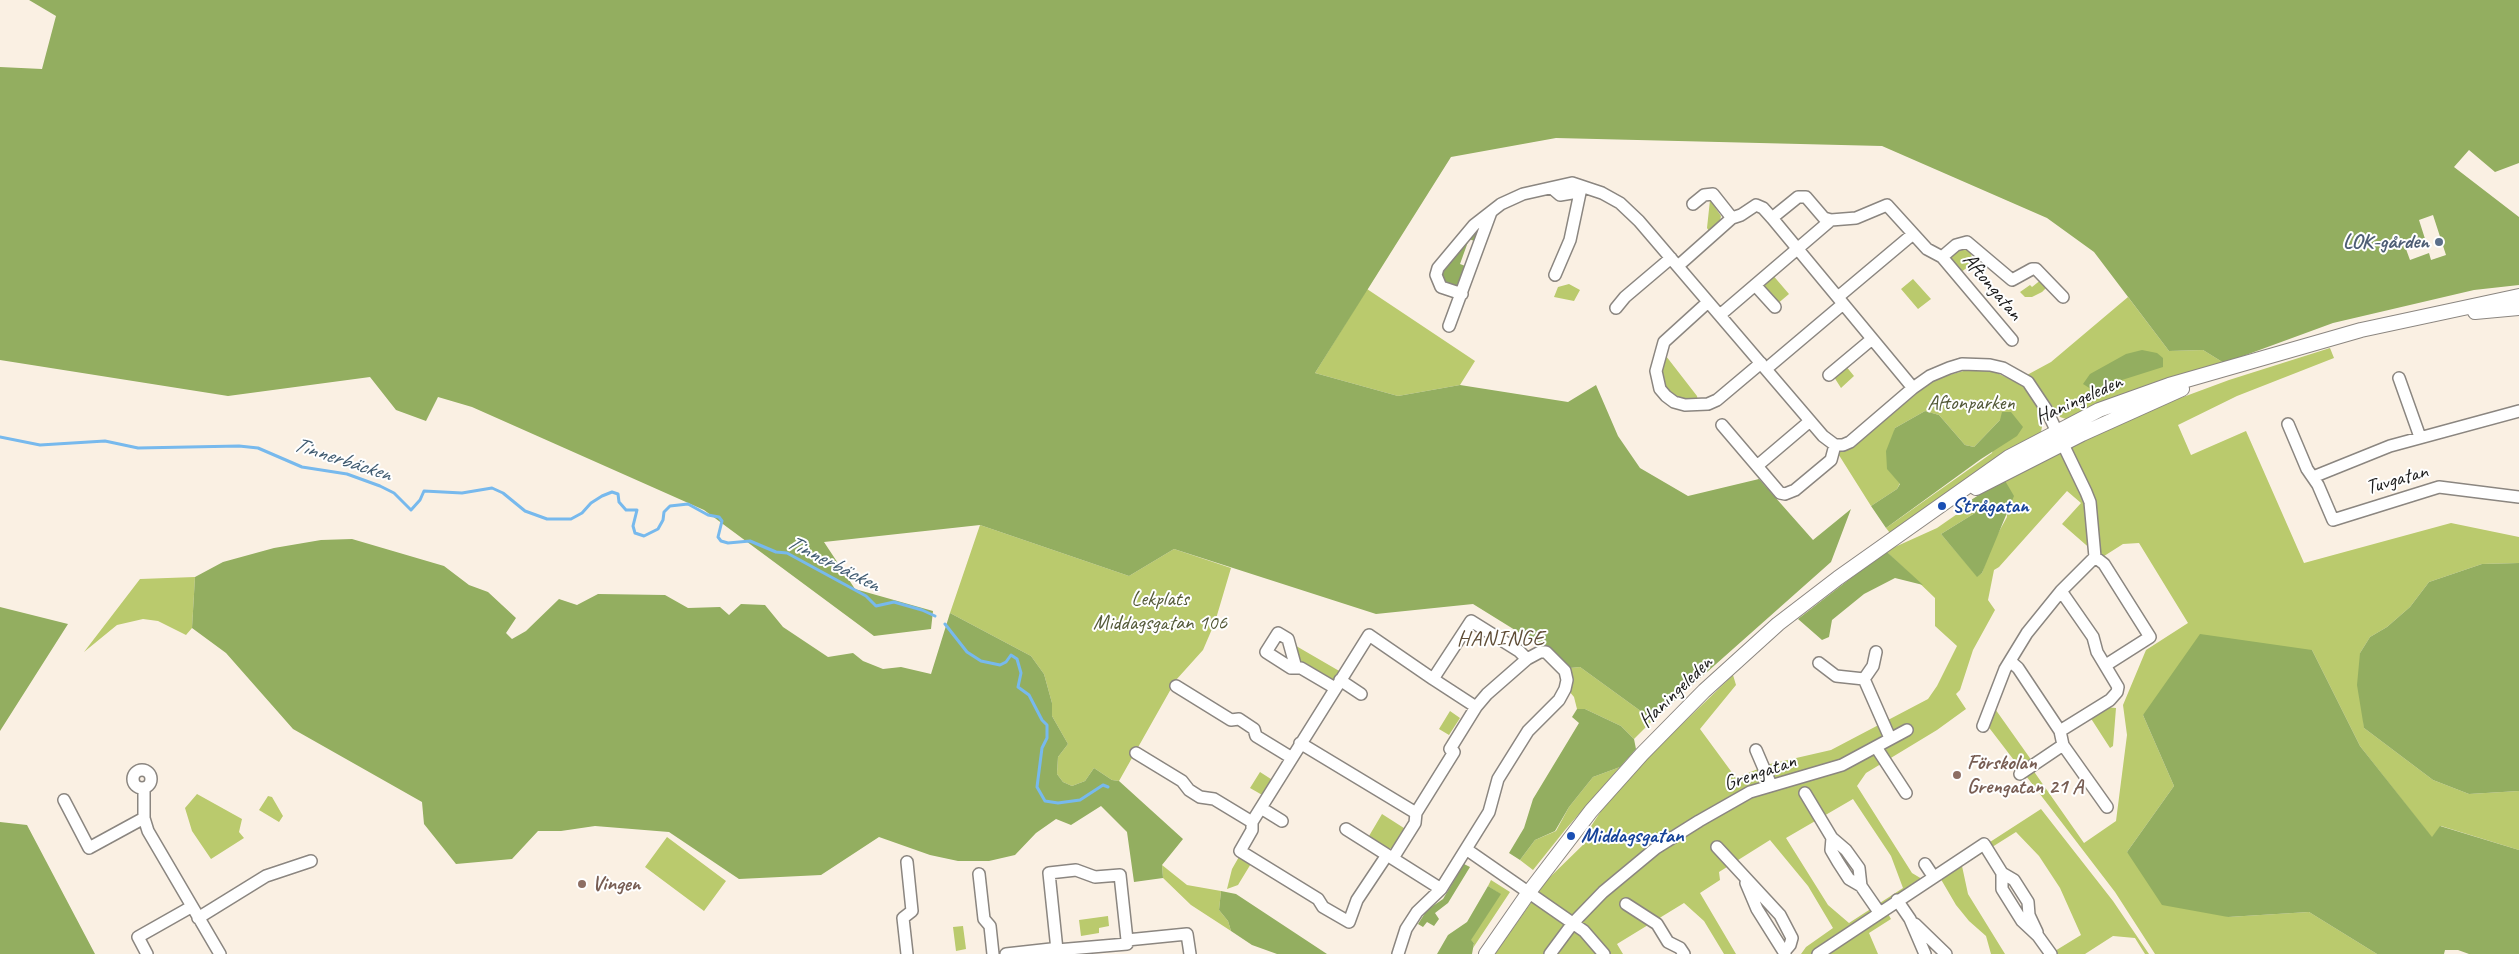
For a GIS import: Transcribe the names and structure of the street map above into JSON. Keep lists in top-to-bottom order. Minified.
{"streets":{"main road":["Haningeleden"],"street":["Aftongatan","Tuvgatan","Grengatan"]},"districts":["HANINGE"],"water":["Tinnerbäcken"],"parks":["Aftonparken","Lekplats Middagsgatan 106"],"places":["LOK-gården","Strågatan","Förskolan Grengatan 21 A","Middagsgatan","Vingen"]}
